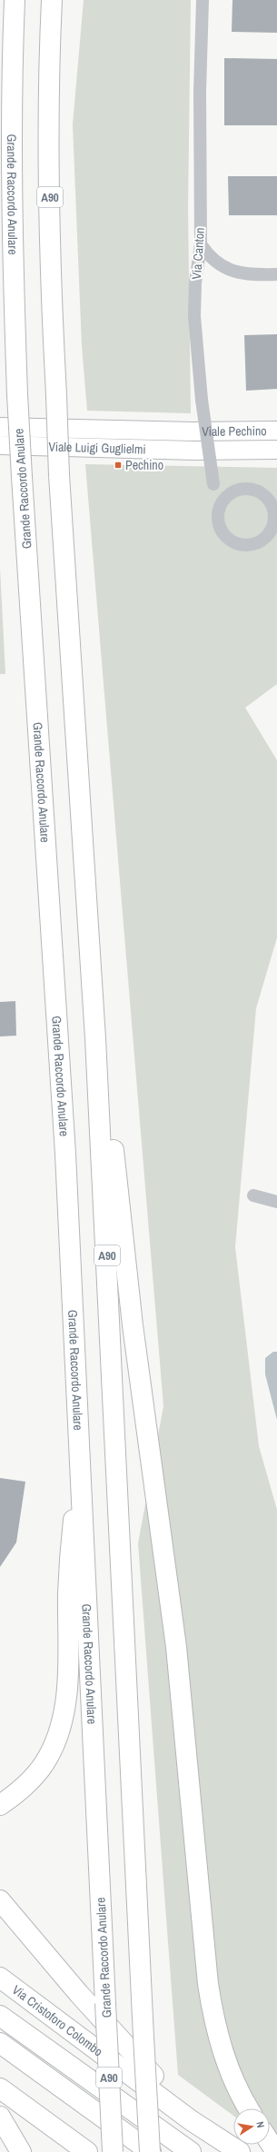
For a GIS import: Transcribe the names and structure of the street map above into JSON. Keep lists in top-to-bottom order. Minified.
{"streets":{"main road":["Grande Raccordo Anulare","A90","Via Cristoforo Colombo"],"street":["Via Canton","Viale Pechino","Viale Luigi Guglielmi"]},"crossings":[["Viale Pechino","Viale Luigi Guglielmi"]],"places":{"transit":["Pechino"]},"north":"right"}
